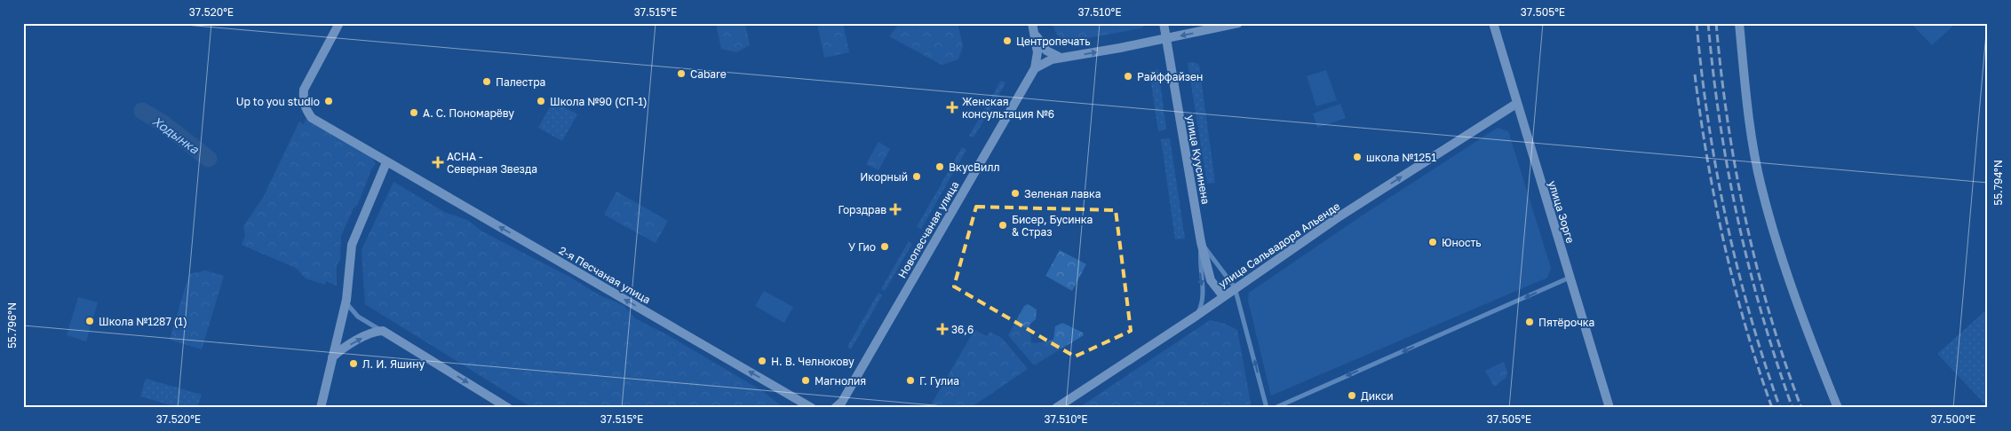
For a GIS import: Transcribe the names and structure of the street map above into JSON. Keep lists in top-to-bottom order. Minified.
{"streets":{"street":["улица Куусинена","улица Зорге","Новопесчаная улица","улица Сальвадора Альенде","2-я Песчаная улица"]},"crossings":[["улица Куусинена","улица Сальвадора Альенде"],["улица Зорге","улица Сальвадора Альенде"]],"one_way":["улица Сальвадора Альенде","2-я Песчаная улица"],"water":["Ходынка"],"places":{"other":["Центропечать","Cabare","Райффайзен","Палестра","Up to you studio","Школа №90 (СП-1)","А. С. Пономарёву","школа №1251","ВкусВилл","Икорный","Зеленая лавка","Бисер, Бусинка & Страз","Юность","У Гио","Школа №1287 (1)","Пятёрочка","Н. В. Челнокову","Л. И. Яшину","Магнолия","Г. Гулиа","Дикси"],"health":["Женская консультация №6","АСНА - Северная Звезда","Горздрав","36,6"]},"coordinates":["37.520°E","37.515°E","37.510°E","37.505°E","55.794°N","55.796°N","37.500°E"]}
